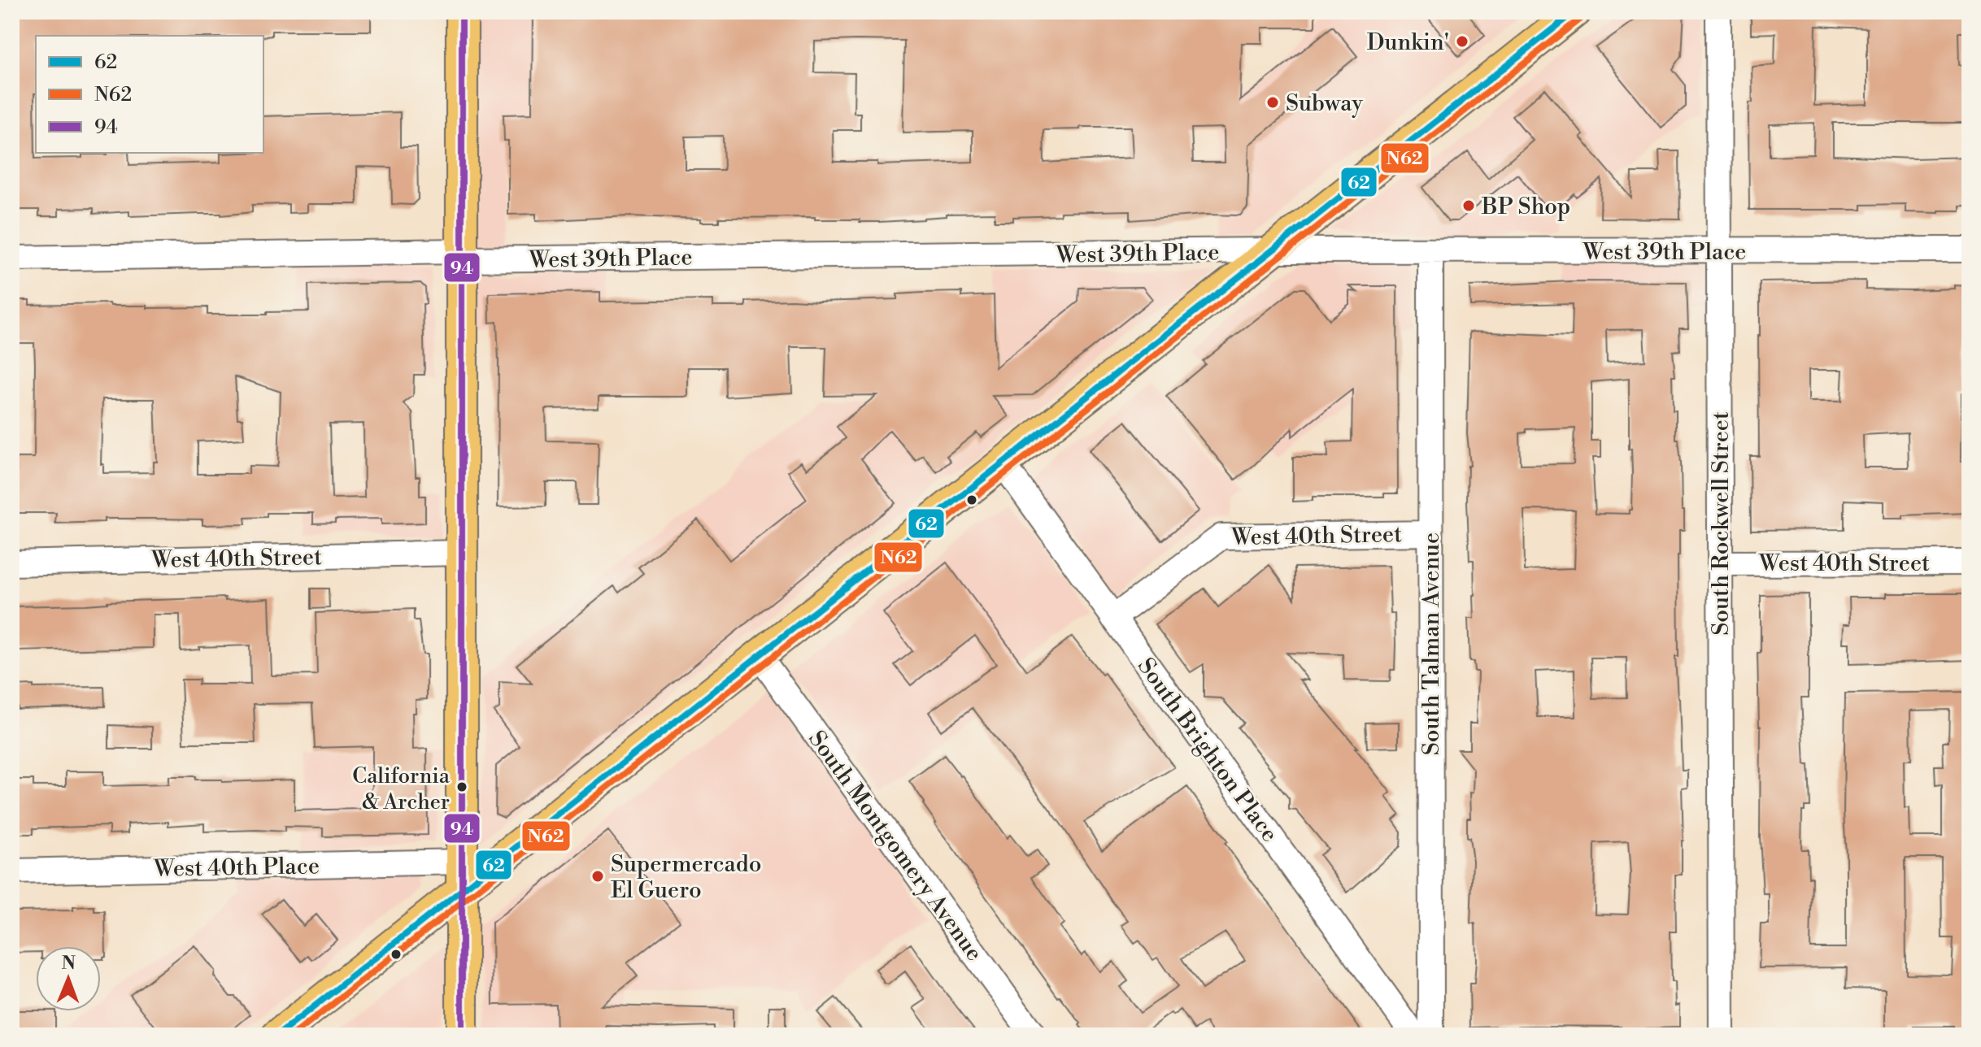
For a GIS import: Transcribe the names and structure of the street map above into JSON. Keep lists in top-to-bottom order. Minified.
{"streets":{"street":["West 39th Place","South Rockwell Street","West 40th Street","South Talman Avenue","South Brighton Place","South Montgomery Avenue","West 40th Place"]},"crossings":[["West 39th Place","South Rockwell Street"],["West 39th Place","South Talman Avenue"],["South Rockwell Street","West 40th Street"],["West 40th Street","South Talman Avenue"],["West 40th Street","South Brighton Place"]],"places":["Dunkin'","Subway","BP Shop","California & Archer","Supermercado El Guero"],"lines":["transit line 62","transit line 94","transit line N62"],"legend":["62","N62","94"],"north":"top"}
